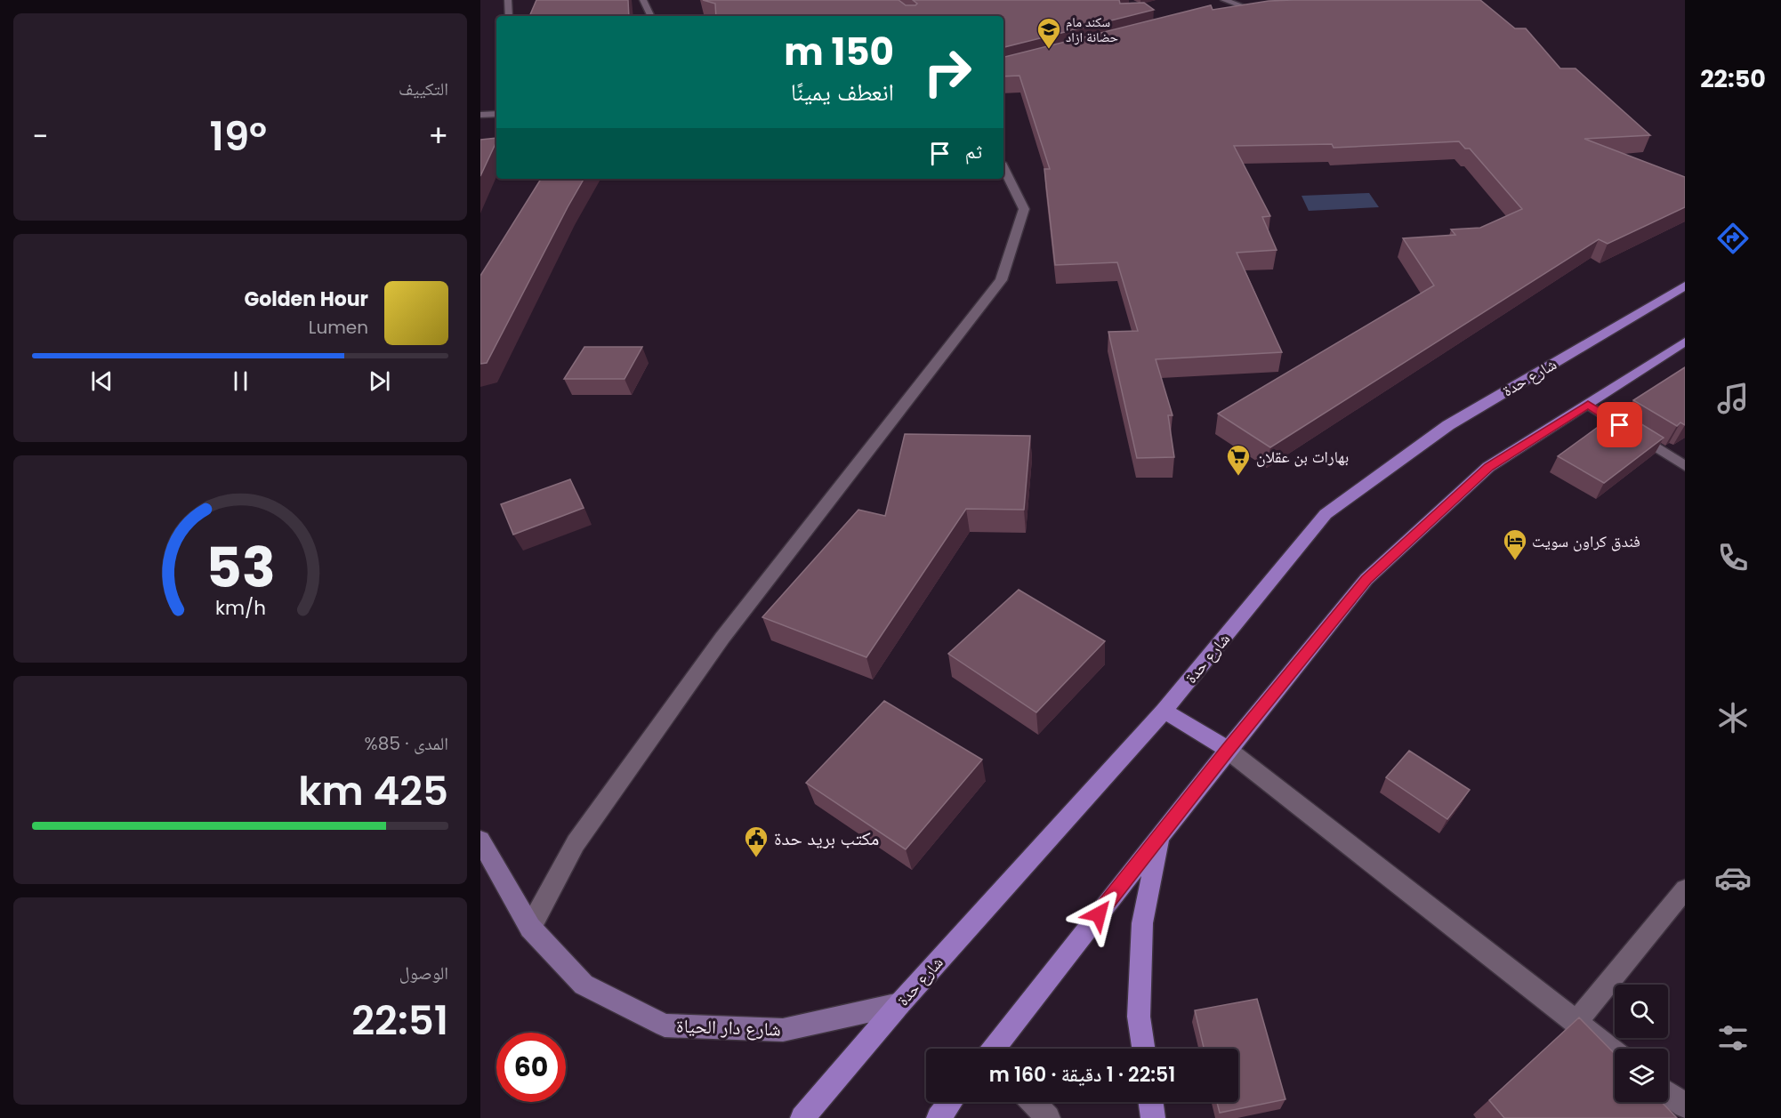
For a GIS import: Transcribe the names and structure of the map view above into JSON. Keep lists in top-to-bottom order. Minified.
{"streets":{"main road":["شارع حدة","شارع دار الحياة"]},"crossings":[["شارع حدة","شارع دار الحياة"]],"places":{"school or university":["سكند مام حضانة ازاد"],"supermarket":["بهارات بن عقلان"],"hotel":["فندق كراون سويت"],"public building":["مكتب بريد حدة"]},"page":{"tabs":"22:50","tile":["التكييف",["المدى · 85%","425 km"],["الوصول","22:51"]],"turn":["150 m","انعطف يمينًا"],"heat":["−","19°","+"],"then":"ثم","song":["Golden Hour","Lumen"],"limit":"60","trip":"22:51 · 1 دقيقة · 160 m","gauge":["53","km/h"]}}
